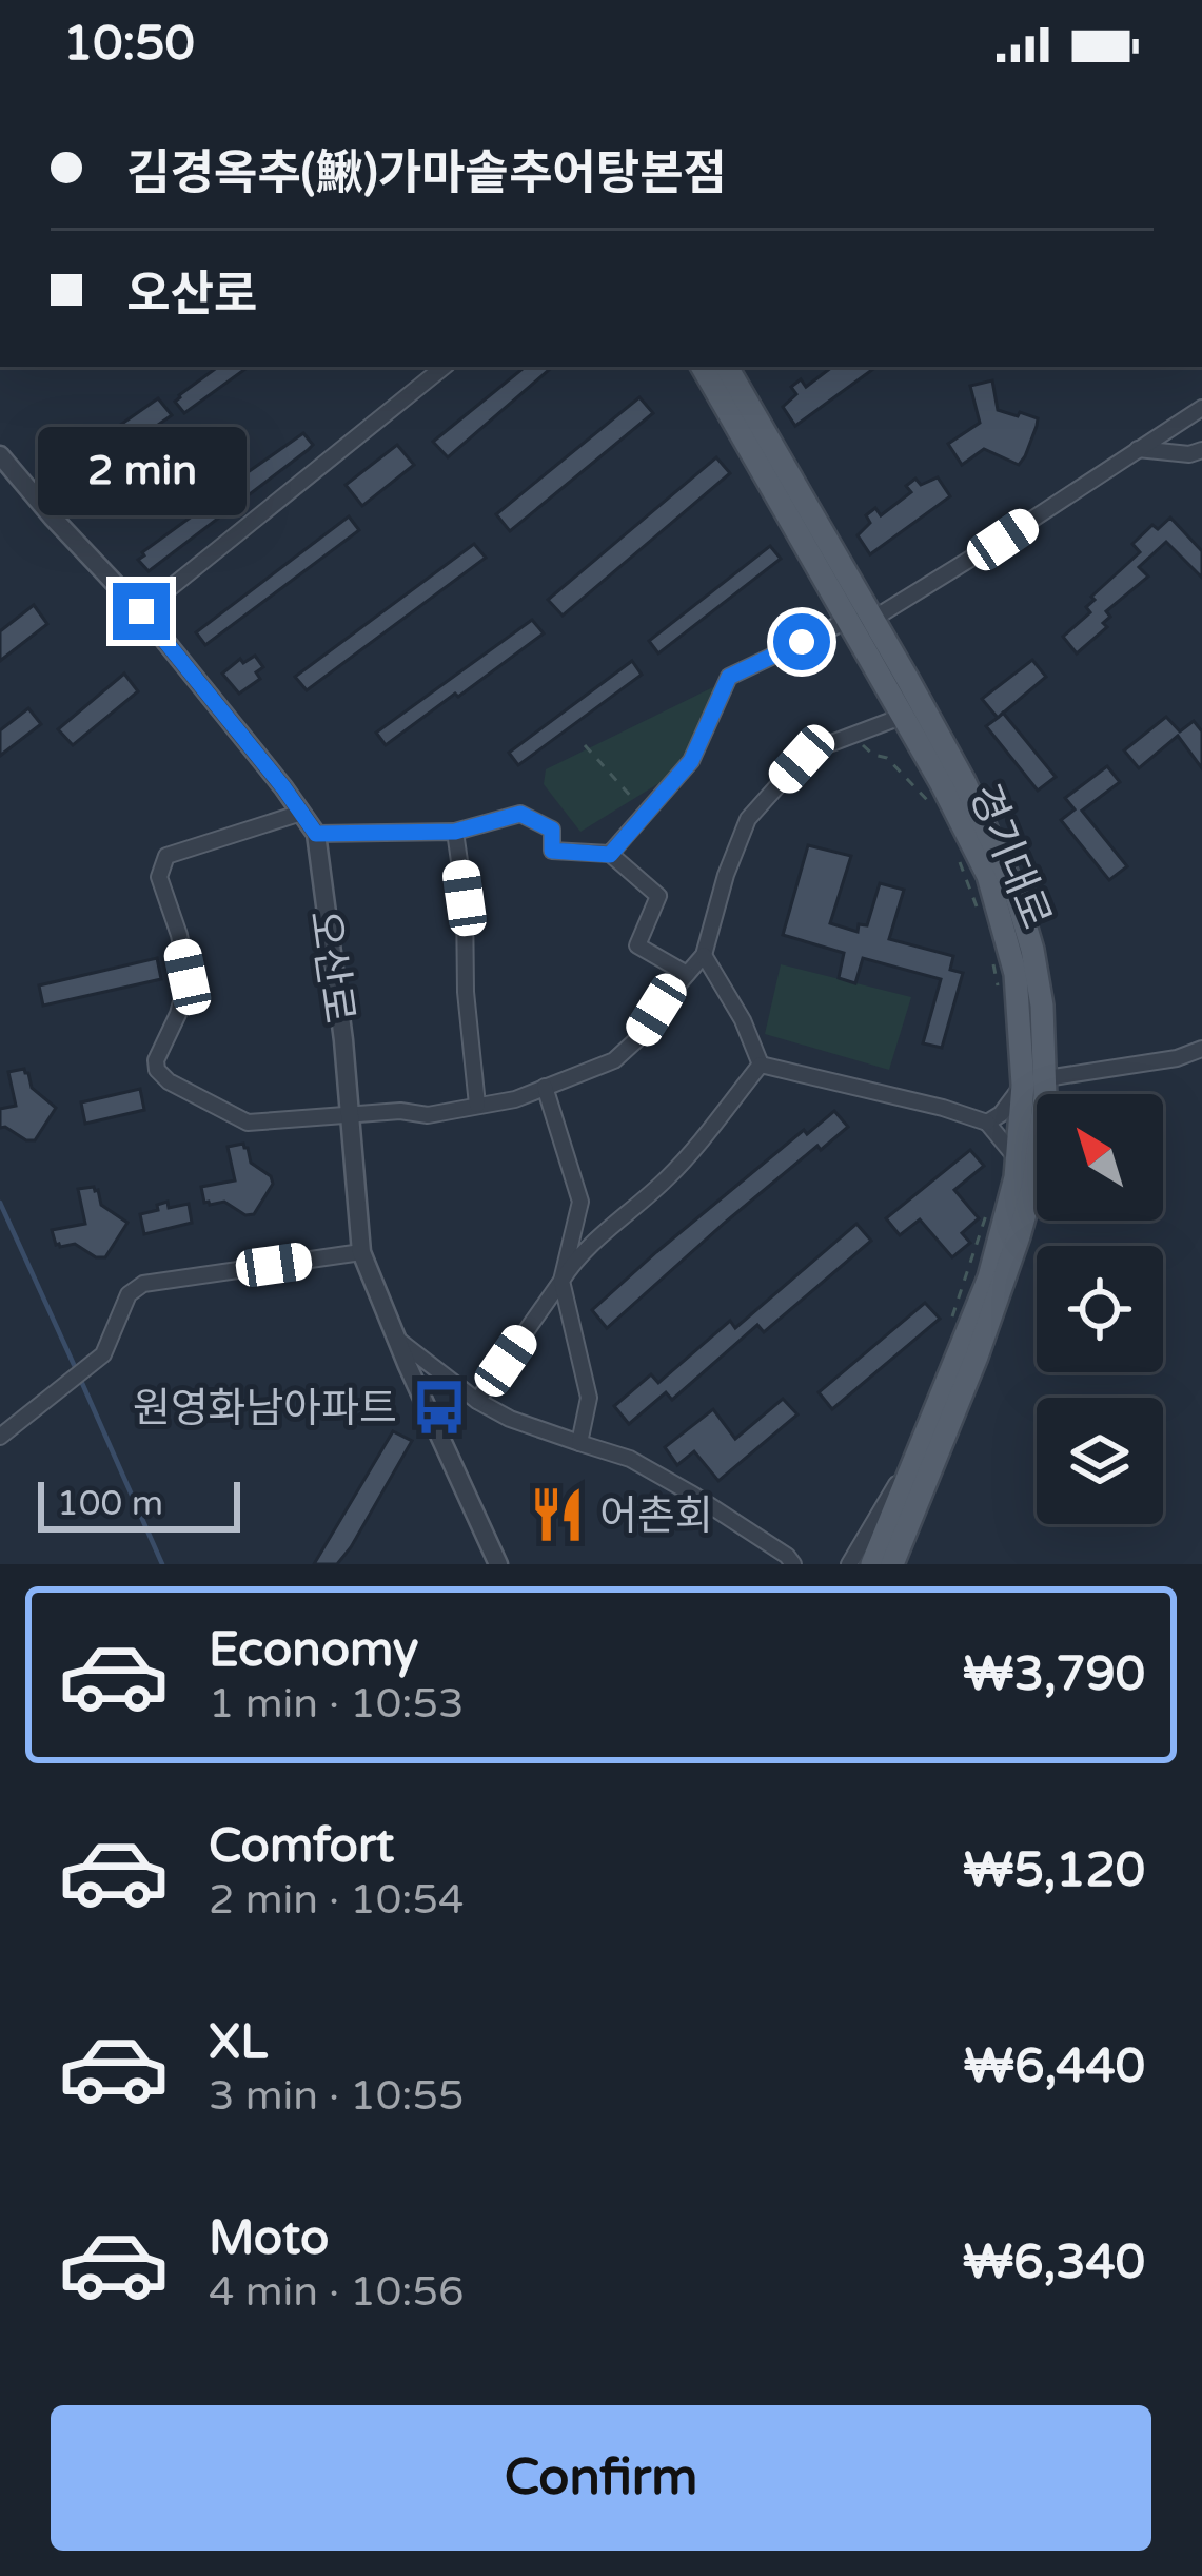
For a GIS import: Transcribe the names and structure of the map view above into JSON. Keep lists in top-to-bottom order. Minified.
{"streets":{"main road":["경기대로"],"street":["오산로"]},"places":{"bus stop":["원영화남아파트"],"restaurant":["어촌회"]},"scale_bar":"100 m","north":"top left","page":{"status":"10:50","banner":["김경옥추(鰍)가마솥추어탕본점","오산로"],"bubble":"2 min","scale":"100 m","list":[{"name":"Economy","note":"1 min · 10:53","value":"₩3,790"},{"name":"Comfort","note":"2 min · 10:54","value":"₩5,120"},{"name":"XL","note":"3 min · 10:55","value":"₩6,440"},{"name":"Moto","note":"4 min · 10:56","value":"₩6,340"}],"buttons":"Confirm"}}
